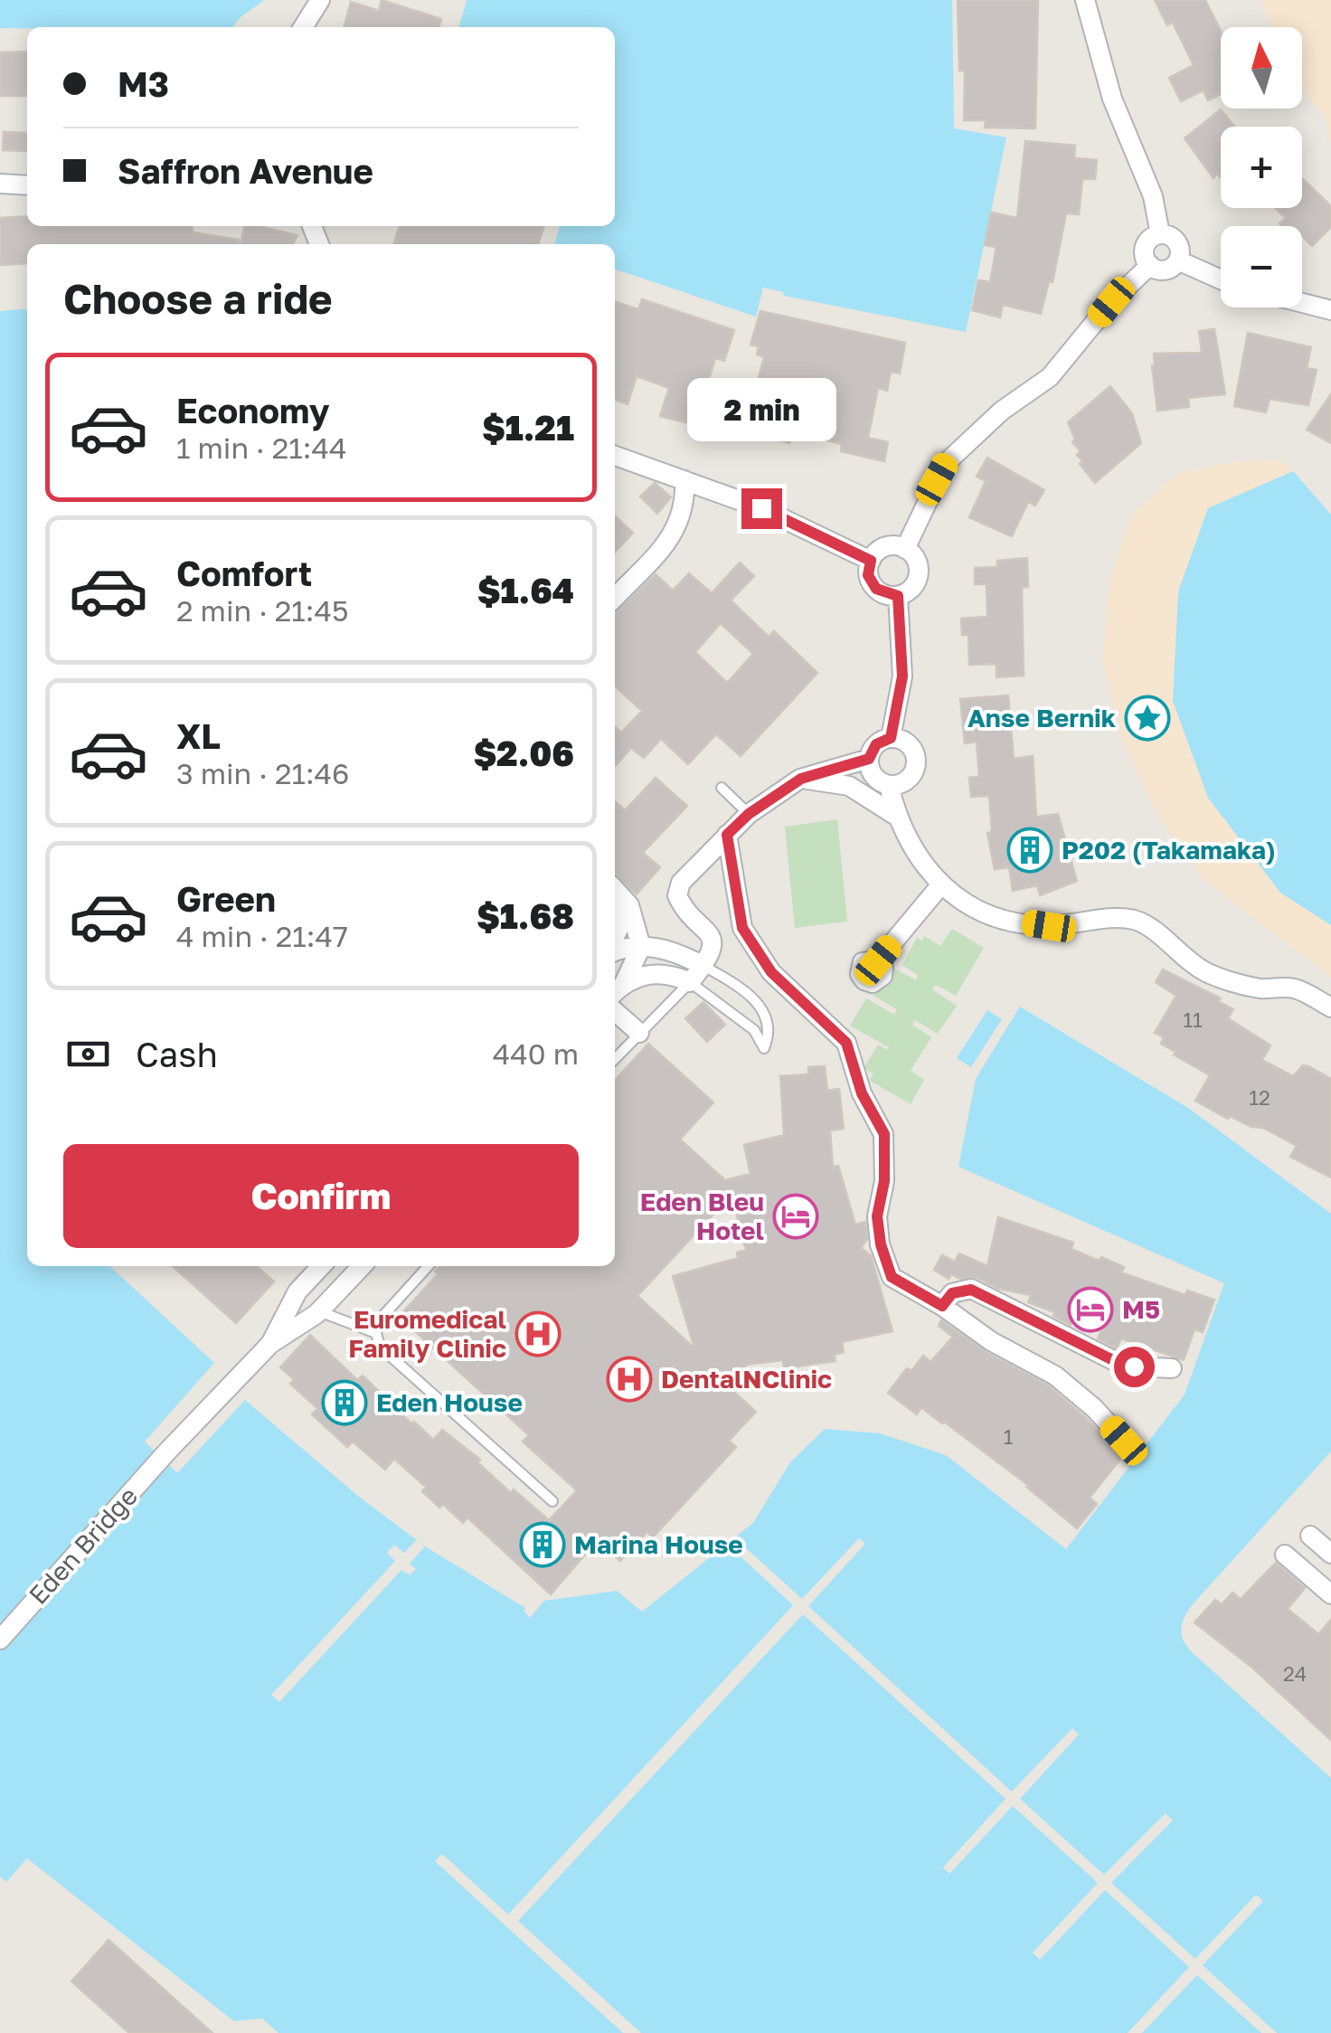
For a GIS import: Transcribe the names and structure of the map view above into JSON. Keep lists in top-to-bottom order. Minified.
{"streets":{"street":["Eden Bridge"]},"places":{"place":["Anse Bernik"],"building":["P202 (Takamaka)","Eden House","Marina House"],"hotel":["Eden Bleu Hotel","M5"],"hospital":["Euromedical Family Clinic","DentalNClinic"]},"house_numbers":["11","12","1","24"],"north":"top","page":{"map_buttons":["+","−"],"banner":["M3","Saffron Avenue"],"heading":"Choose a ride","list":[{"name":"Economy","note":"1 min · 21:44","value":"$1.21"},{"name":"Comfort","note":"2 min · 21:45","value":"$1.64"},{"name":"XL","note":"3 min · 21:46","value":"$2.06"},{"name":"Green","note":"4 min · 21:47","value":"$1.68"}],"bubble":"2 min","pay":["Cash","440 m"],"buttons":"Confirm"}}
